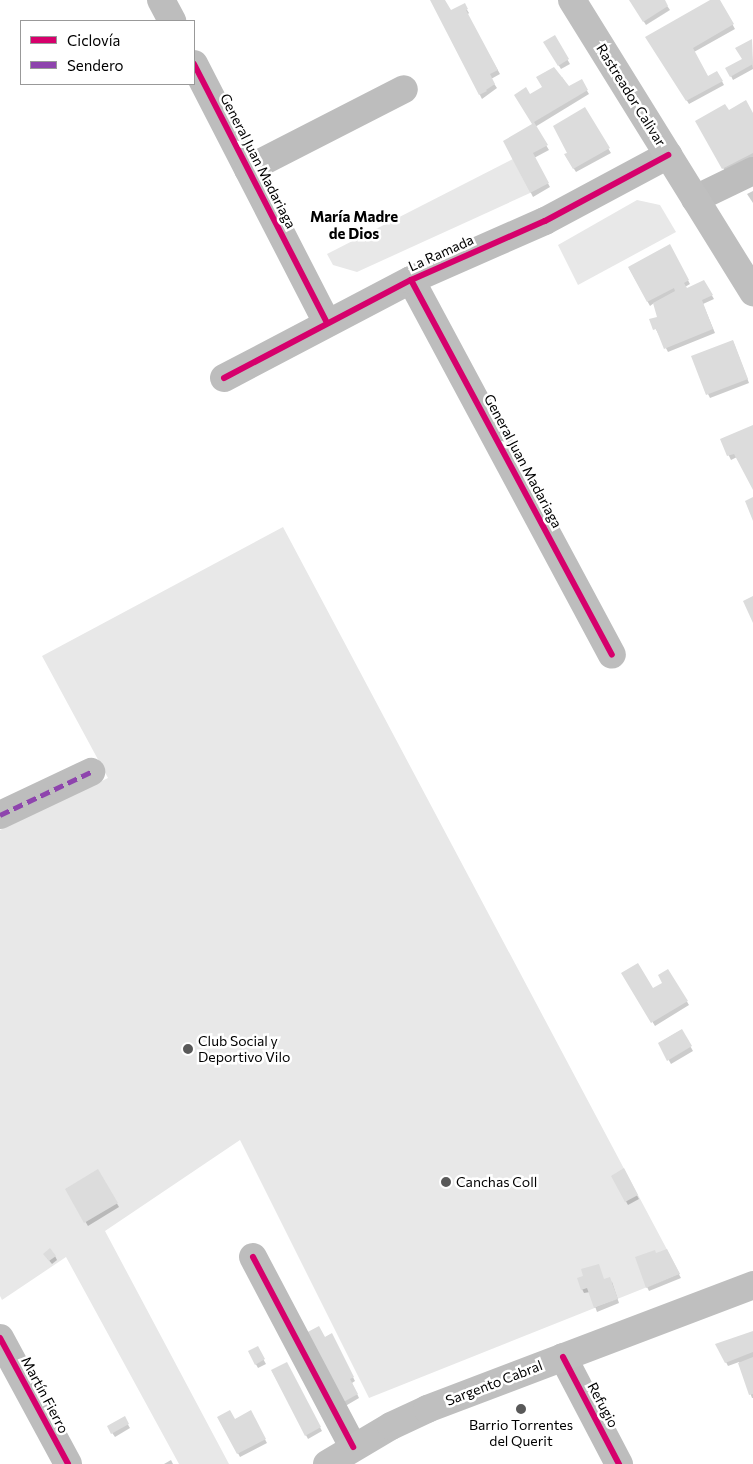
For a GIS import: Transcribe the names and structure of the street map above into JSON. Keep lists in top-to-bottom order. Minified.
{"streets":{"main road":["Rastreador Calivar","Sargento Cabral"],"street":["General Juan Madariaga","La Ramada","Martín Fierro","Refugio"]},"crossings":[["Rastreador Calivar","La Ramada"],["General Juan Madariaga","La Ramada"],["Sargento Cabral","Refugio"]],"districts":["María Madre de Dios"],"places":["Club Social y Deportivo Vilo","Canchas Coll","Barrio Torrentes del Querit"],"legend":["Ciclovía","Sendero"]}
